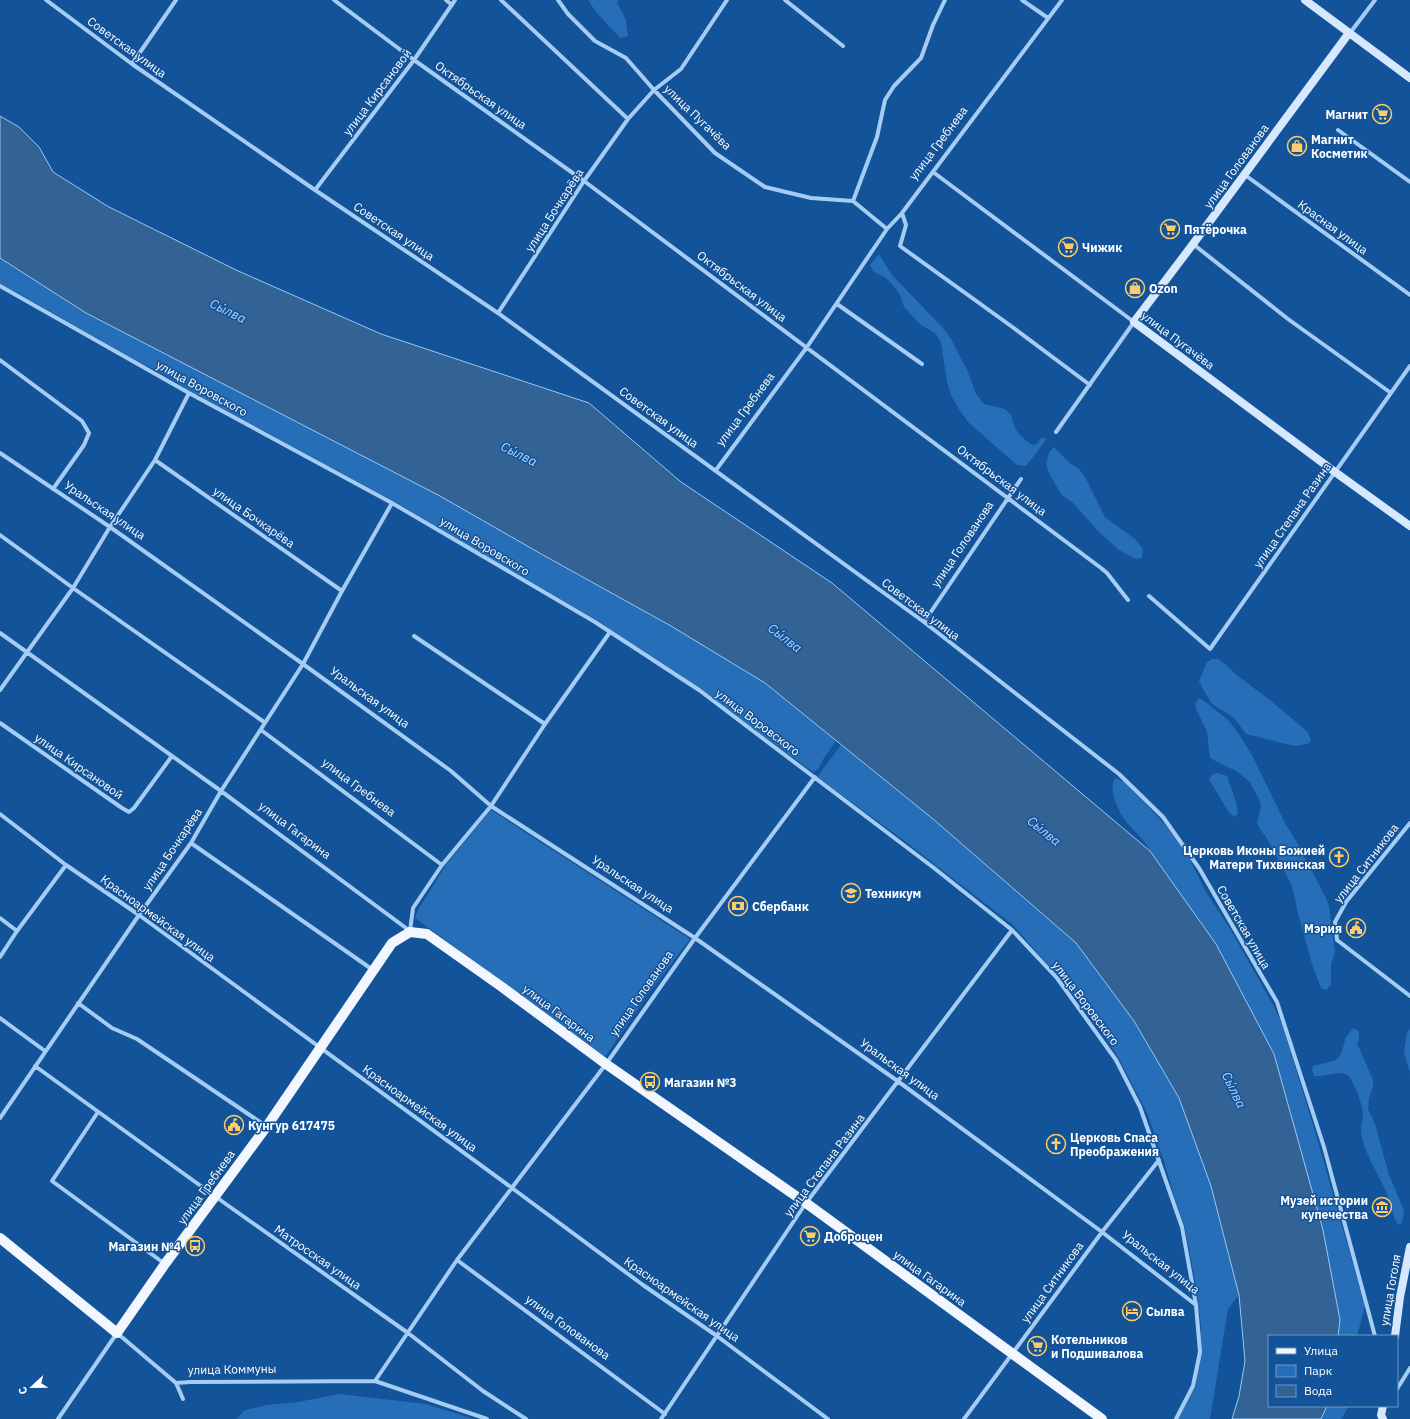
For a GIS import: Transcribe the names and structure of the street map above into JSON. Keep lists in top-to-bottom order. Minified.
{"streets":{"main road":["улица Гребнева","улица Гагарина","улица Коммуны"],"street":["Советская улица","улица Кирсановой","Октябрьская улица","улица Пугачёва","улица Голованова","улица Бочкарёва","Красная улица","улица Воровского","Уральская улица","улица Степана Разина","улица Ситникова","Красноармейская улица","Матросская улица","улица Гоголя"]},"crossings":[["Советская улица","улица Кирсановой"],["Советская улица","улица Гребнева"],["Советская улица","улица Голованова"],["Советская улица","улица Бочкарёва"],["улица Кирсановой","Октябрьская улица"],["улица Кирсановой","улица Гагарина"],["Октябрьская улица","улица Гребнева"],["Октябрьская улица","улица Голованова"],["Октябрьская улица","улица Бочкарёва"],["улица Пугачёва","улица Гребнева"],["улица Пугачёва","улица Голованова"],["улица Пугачёва","улица Бочкарёва"],["улица Пугачёва","улица Степана Разина"],["улица Гребнева","улица Бочкарёва"],["улица Гребнева","улица Гагарина"],["улица Гребнева","Красноармейская улица"],["улица Гребнева","Матросская улица"],["улица Гребнева","улица Коммуны"],["улица Голованова","Красная улица"],["улица Голованова","улица Воровского"],["улица Голованова","Уральская улица"],["улица Голованова","улица Степана Разина"],["улица Голованова","улица Гагарина"],["улица Голованова","Красноармейская улица"],["улица Голованова","Матросская улица"],["улица Голованова","улица Коммуны"],["улица Бочкарёва","улица Воровского"],["улица Бочкарёва","Уральская улица"],["улица Бочкарёва","улица Гагарина"],["улица Бочкарёва","Красноармейская улица"],["улица Бочкарёва","Матросская улица"],["улица Воровского","Уральская улица"],["улица Воровского","улица Степана Разина"],["улица Воровского","улица Ситникова"],["Уральская улица","улица Степана Разина"],["Уральская улица","улица Ситникова"],["улица Степана Разина","улица Гагарина"],["улица Степана Разина","Красноармейская улица"],["улица Гагарина","улица Ситникова"]],"water":["Сы́лва"],"places":{"supermarket":["Магнит","Пятёрочка","Чижик","Доброцен","Котельников и Подшивалова"],"shop":["Магнит Косметик","Ozon"],"church":["Церковь Иконы Божией Матери Тихвинская","Церковь Спаса Преображения"],"school or university":["Техникум"],"bank":["Сбербанк"],"public building":["Мэрия","Кунгур 617475"],"bus stop":["Магазин №3","Магазин №4"],"museum":["Музей истории купечества"],"hotel":["Сылва"]},"legend":["Улица","Парк","Вода"],"north":"left"}
